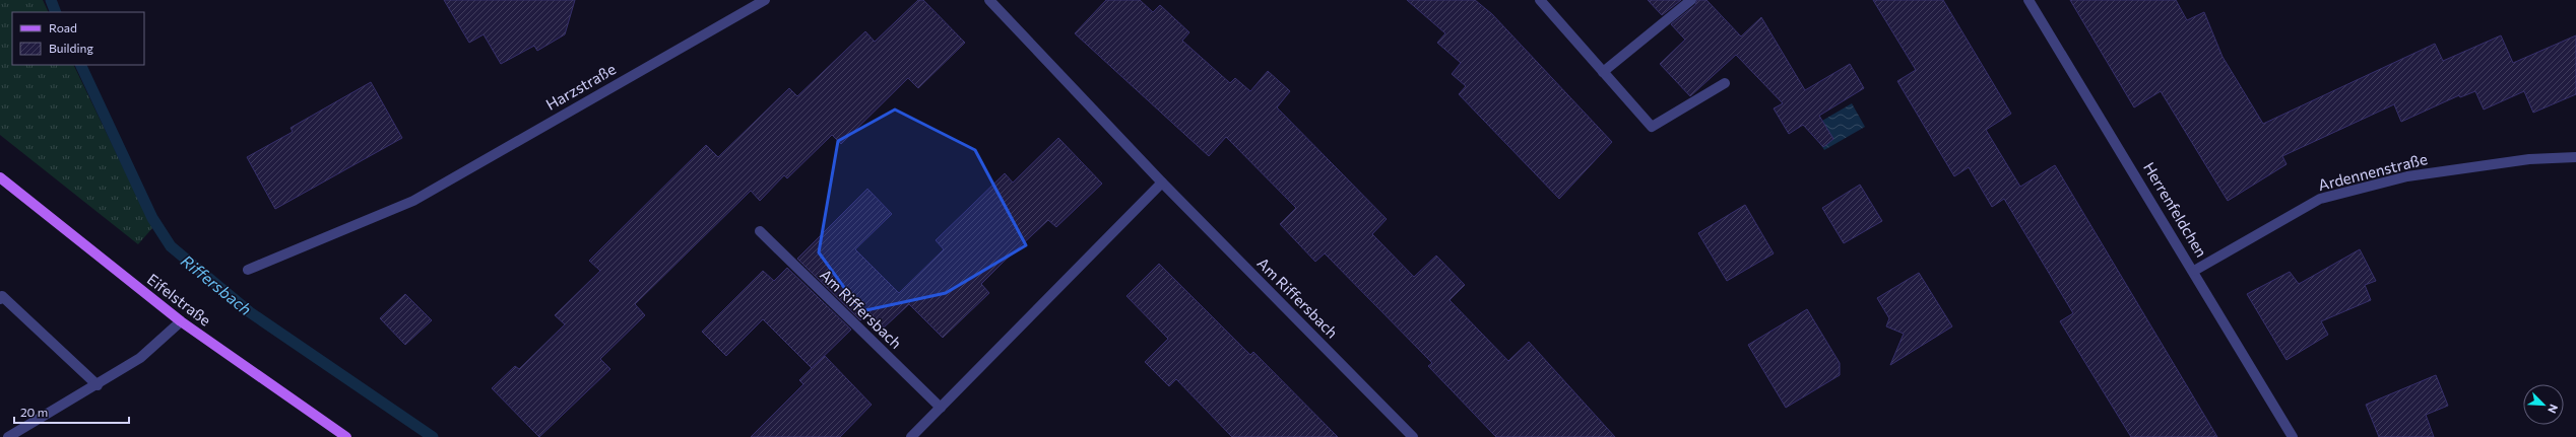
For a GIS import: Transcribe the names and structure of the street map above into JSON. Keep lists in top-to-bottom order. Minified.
{"streets":{"main road":["Eifelstraße"],"street":["Harzstraße","Ardennenstraße","Herrenfeldchen","Am Riffersbach"]},"crossings":[["Ardennenstraße","Herrenfeldchen"]],"water":["Riffersbach"],"legend":["Road","Building"],"scale_bar":"20 m","north":"bottom right"}
